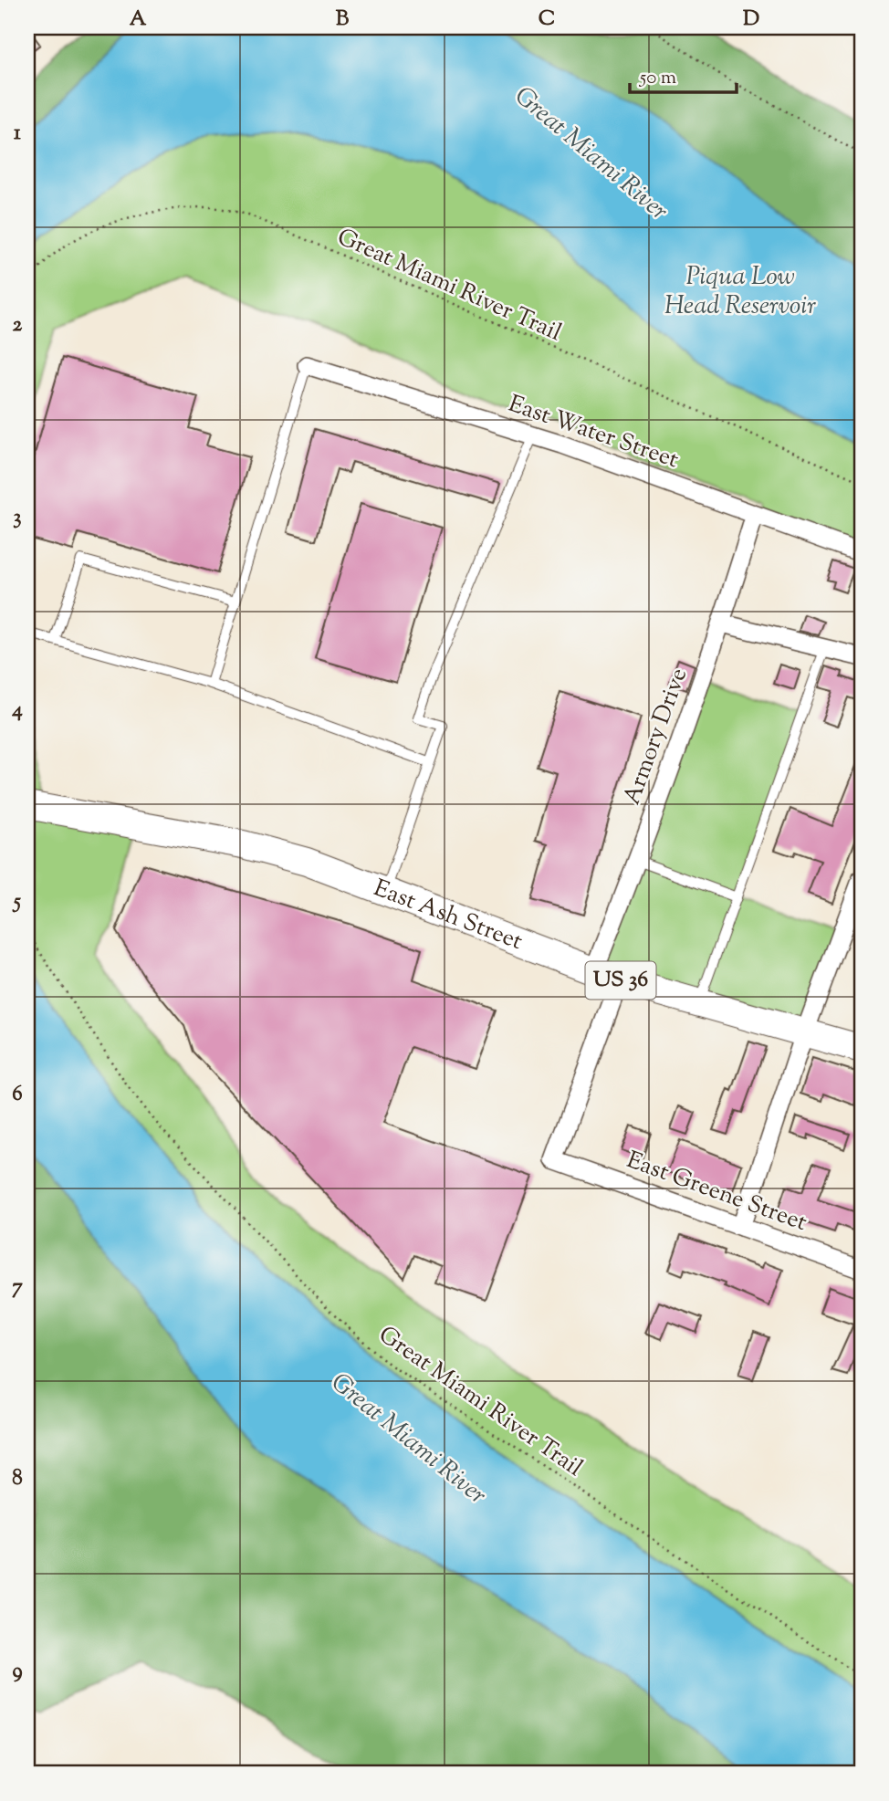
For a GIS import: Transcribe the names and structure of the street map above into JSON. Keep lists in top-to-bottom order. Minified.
{"streets":{"main road":["East Ash Street","US 36"],"street":["East Water Street","Armory Drive","East Greene Street"],"path":["Great Miami River Trail"]},"crossings":[["East Water Street","Armory Drive"],["Armory Drive","East Ash Street"],["East Ash Street","East Greene Street"]],"water":["Great Miami River","Piqua Low Head Reservoir"],"scale_bar":"50 m","grid":{"columns":["A","B","C","D"],"rows":["1","2","3","4","5","6","7","8","9"]}}
